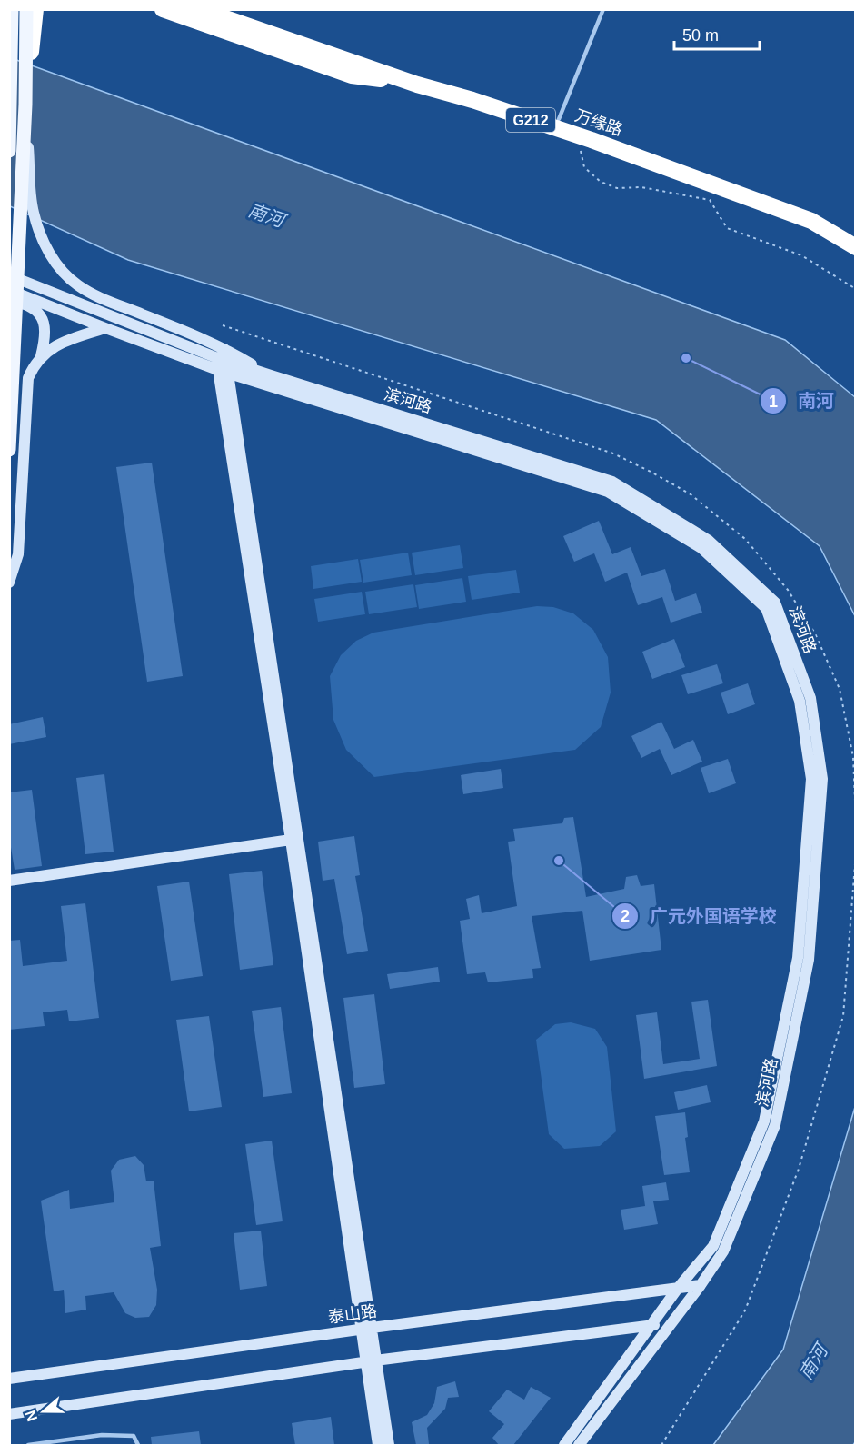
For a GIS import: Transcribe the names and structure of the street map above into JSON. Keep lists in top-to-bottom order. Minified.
{"streets":{"highway":["G212","万缘路"],"street":["滨河路","泰山路"]},"crossings":[["滨河路","泰山路"]],"water":["南河"],"places":["南河","广元外国语学校"],"scale_bar":"50 m","north":"left"}
